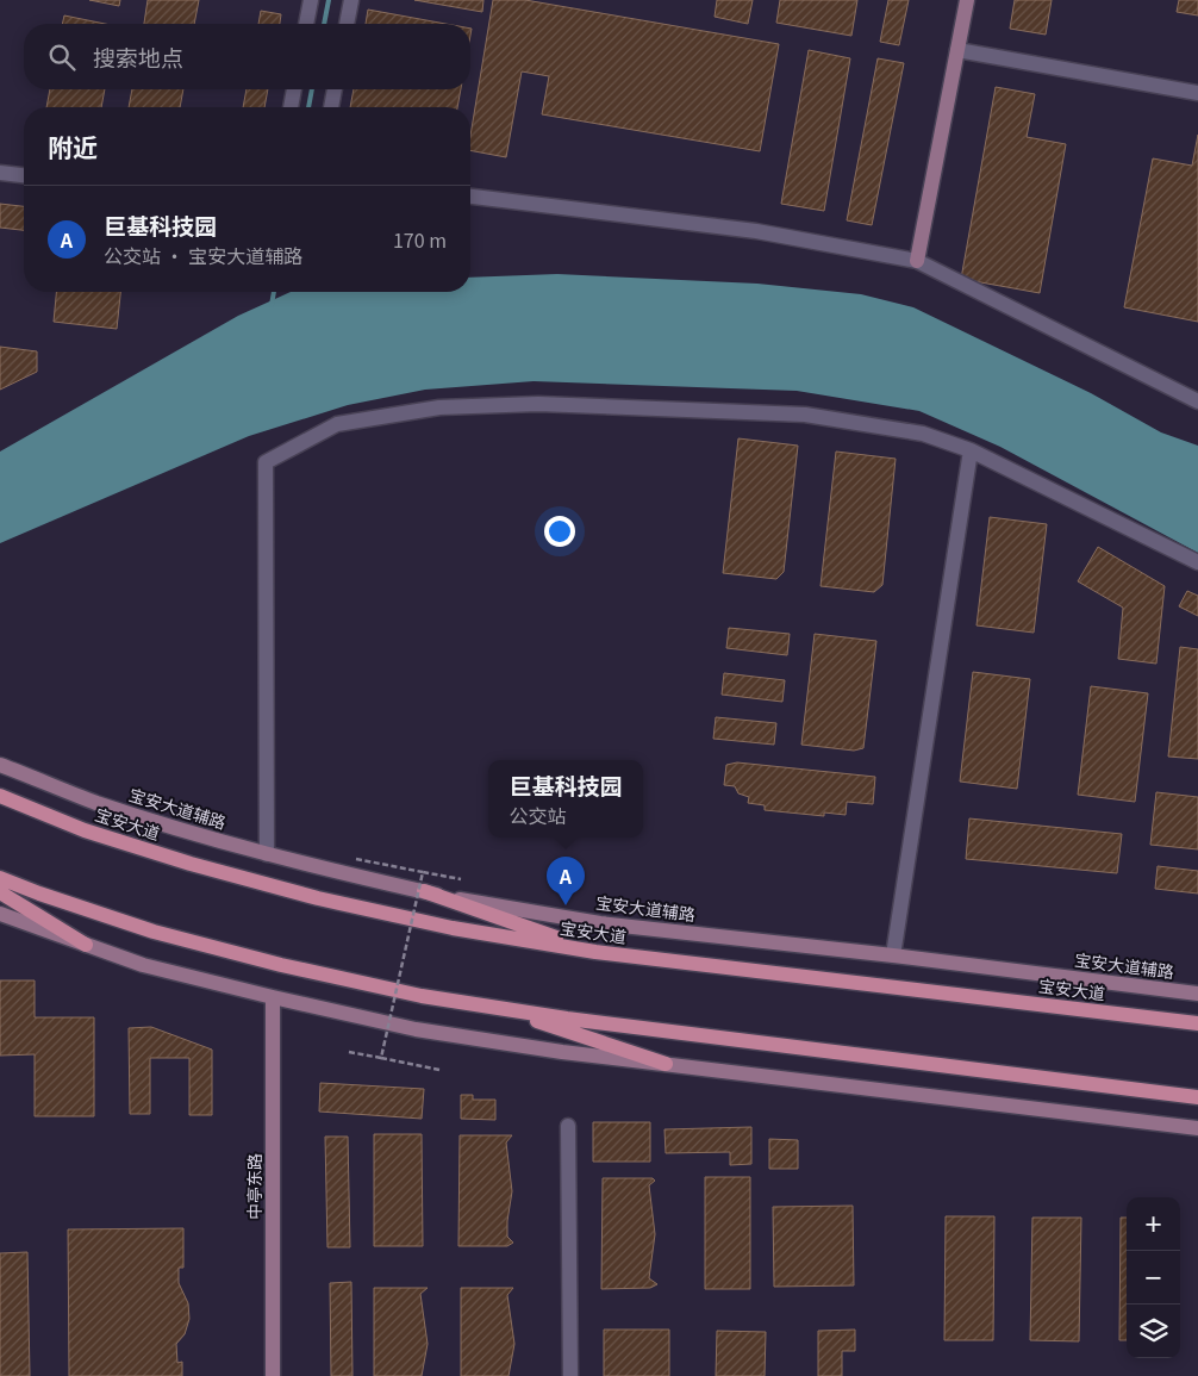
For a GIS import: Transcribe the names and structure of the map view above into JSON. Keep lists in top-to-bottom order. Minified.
{"streets":{"main road":["宝安大道辅路","宝安大道","中亭东路"]},"page":{"search":"搜索地点","heading":"附近","list":[{"mark":"A","name":"巨基科技园","note":"公交站 · 宝安大道辅路","value":"170 m"}],"popup":["巨基科技园","公交站"],"pins":"A","map_buttons":["+","−"]}}
